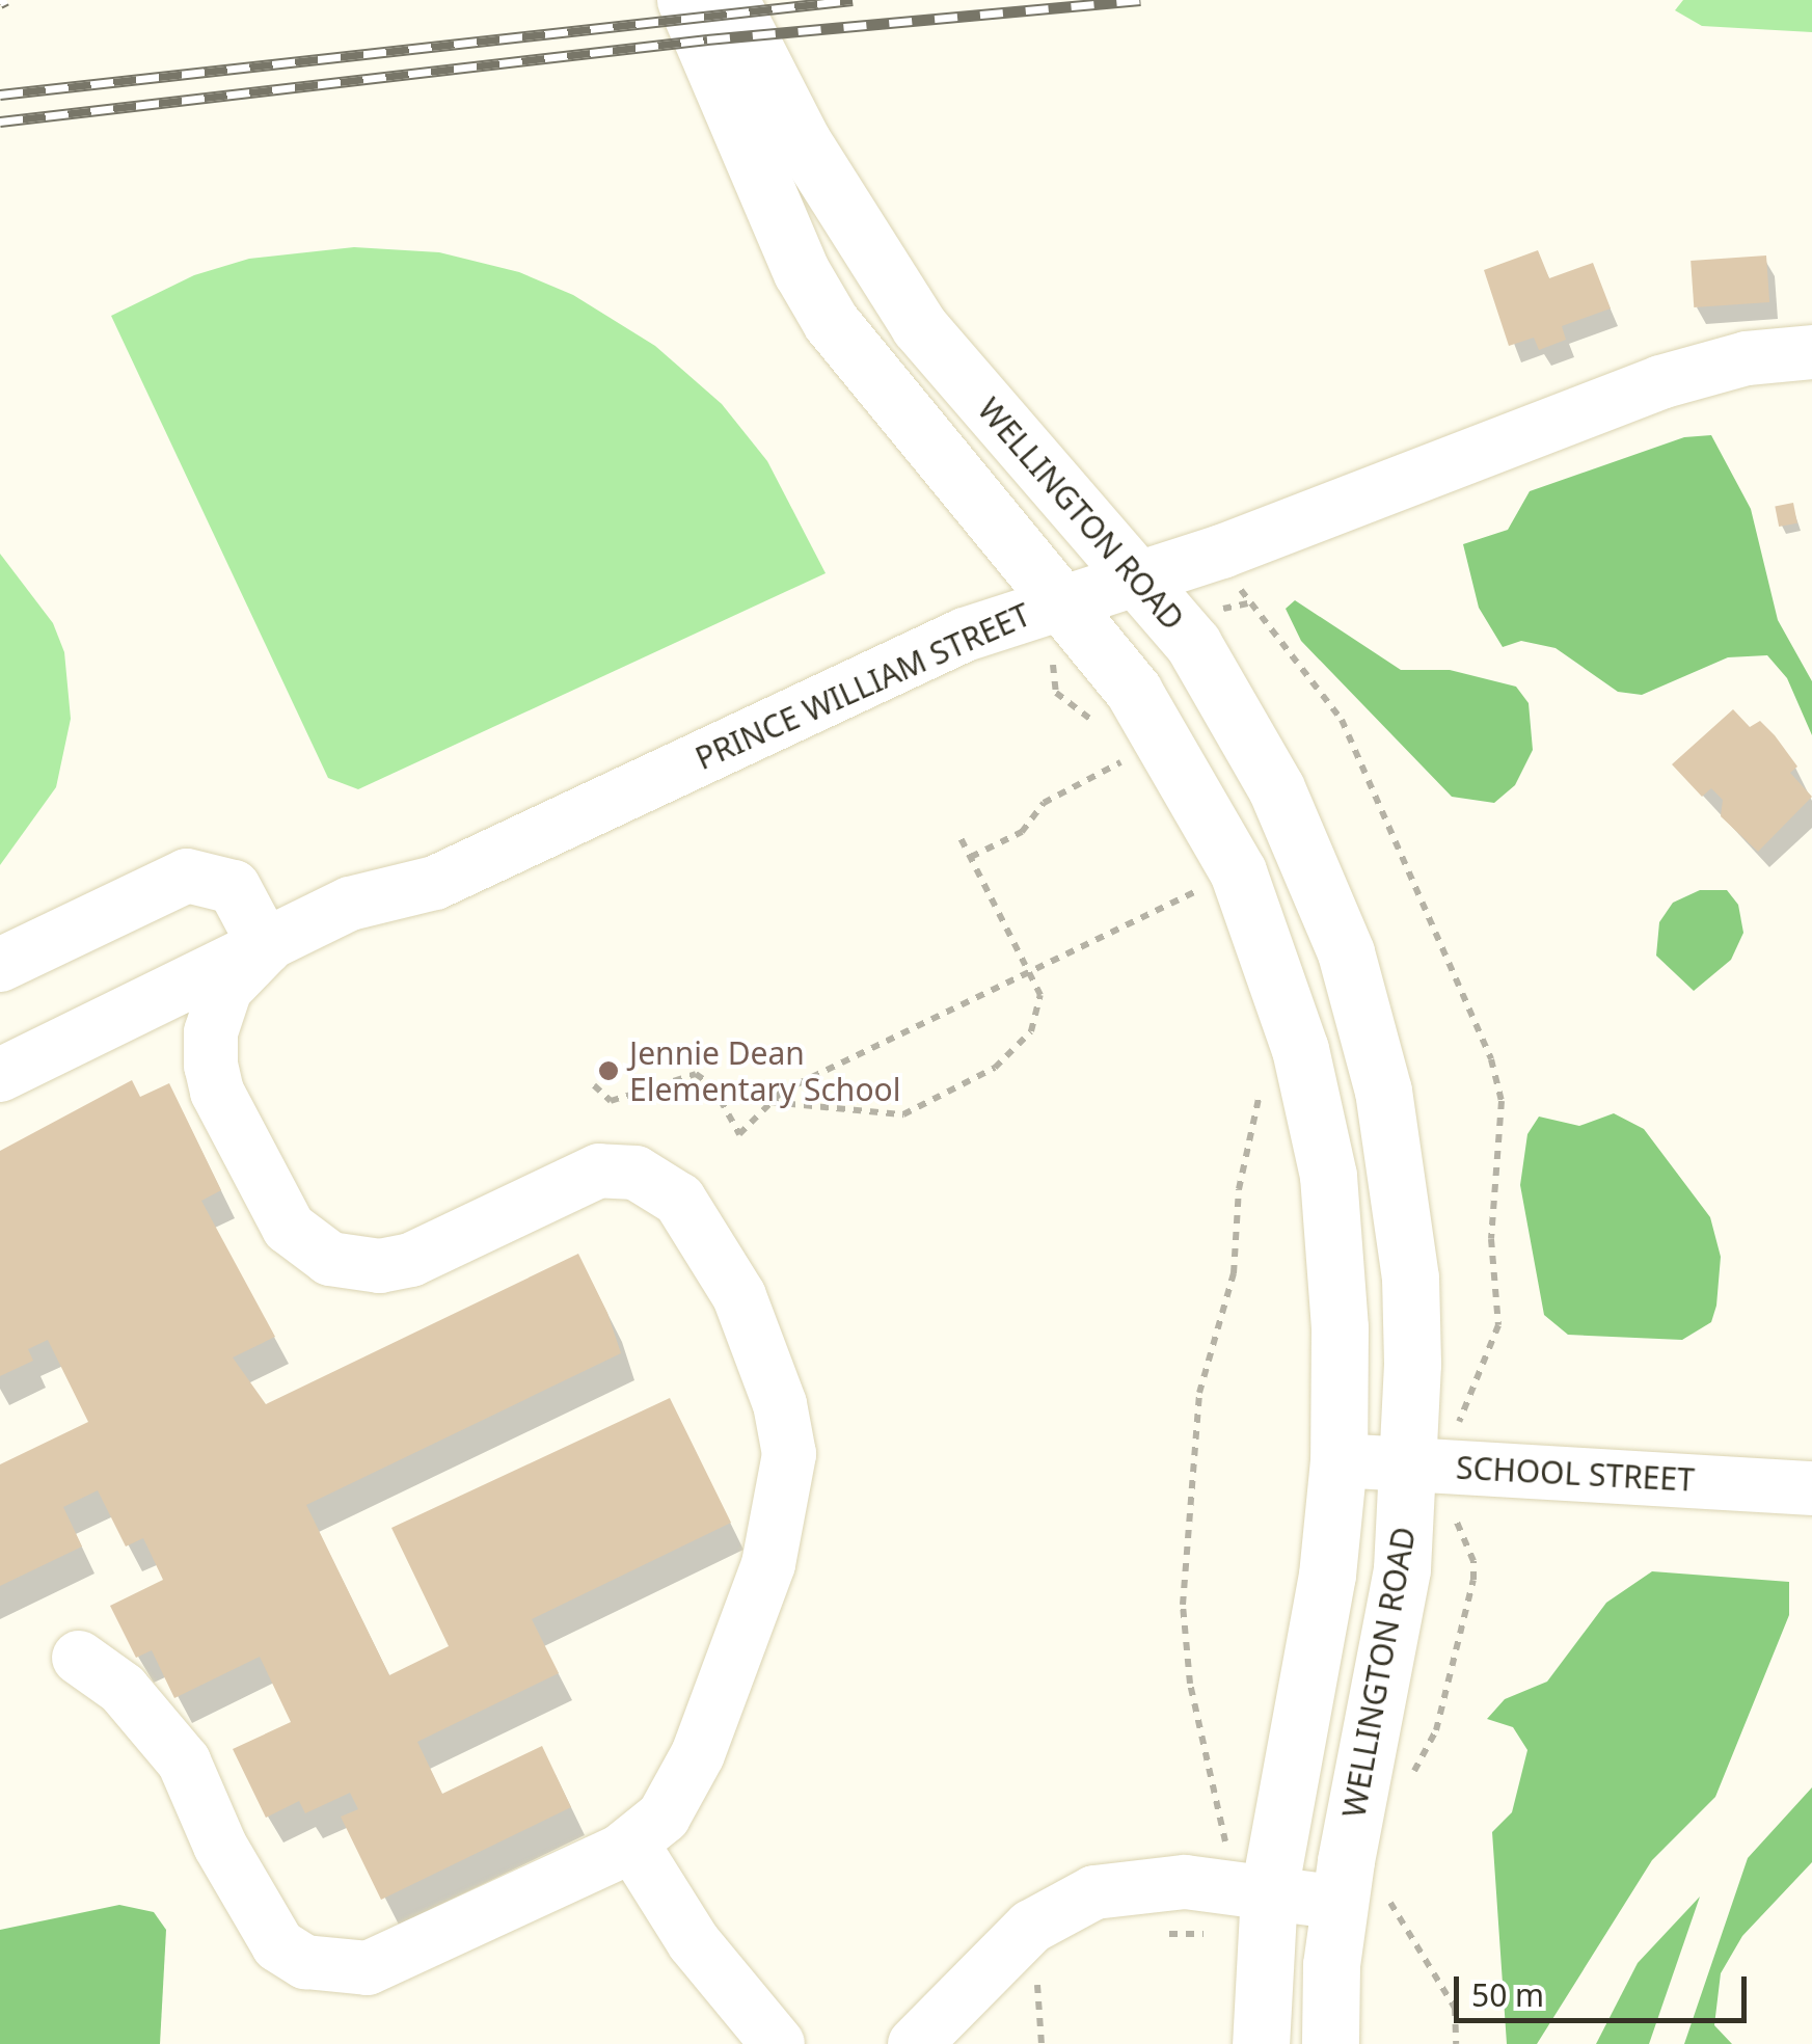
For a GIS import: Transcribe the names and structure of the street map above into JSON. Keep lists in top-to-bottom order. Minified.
{"streets":{"main road":["WELLINGTON ROAD"],"street":["PRINCE WILLIAM STREET","SCHOOL STREET"]},"crossings":[["WELLINGTON ROAD","PRINCE WILLIAM STREET"],["WELLINGTON ROAD","SCHOOL STREET"]],"places":["Jennie Dean Elementary School"],"scale_bar":"50 m"}
